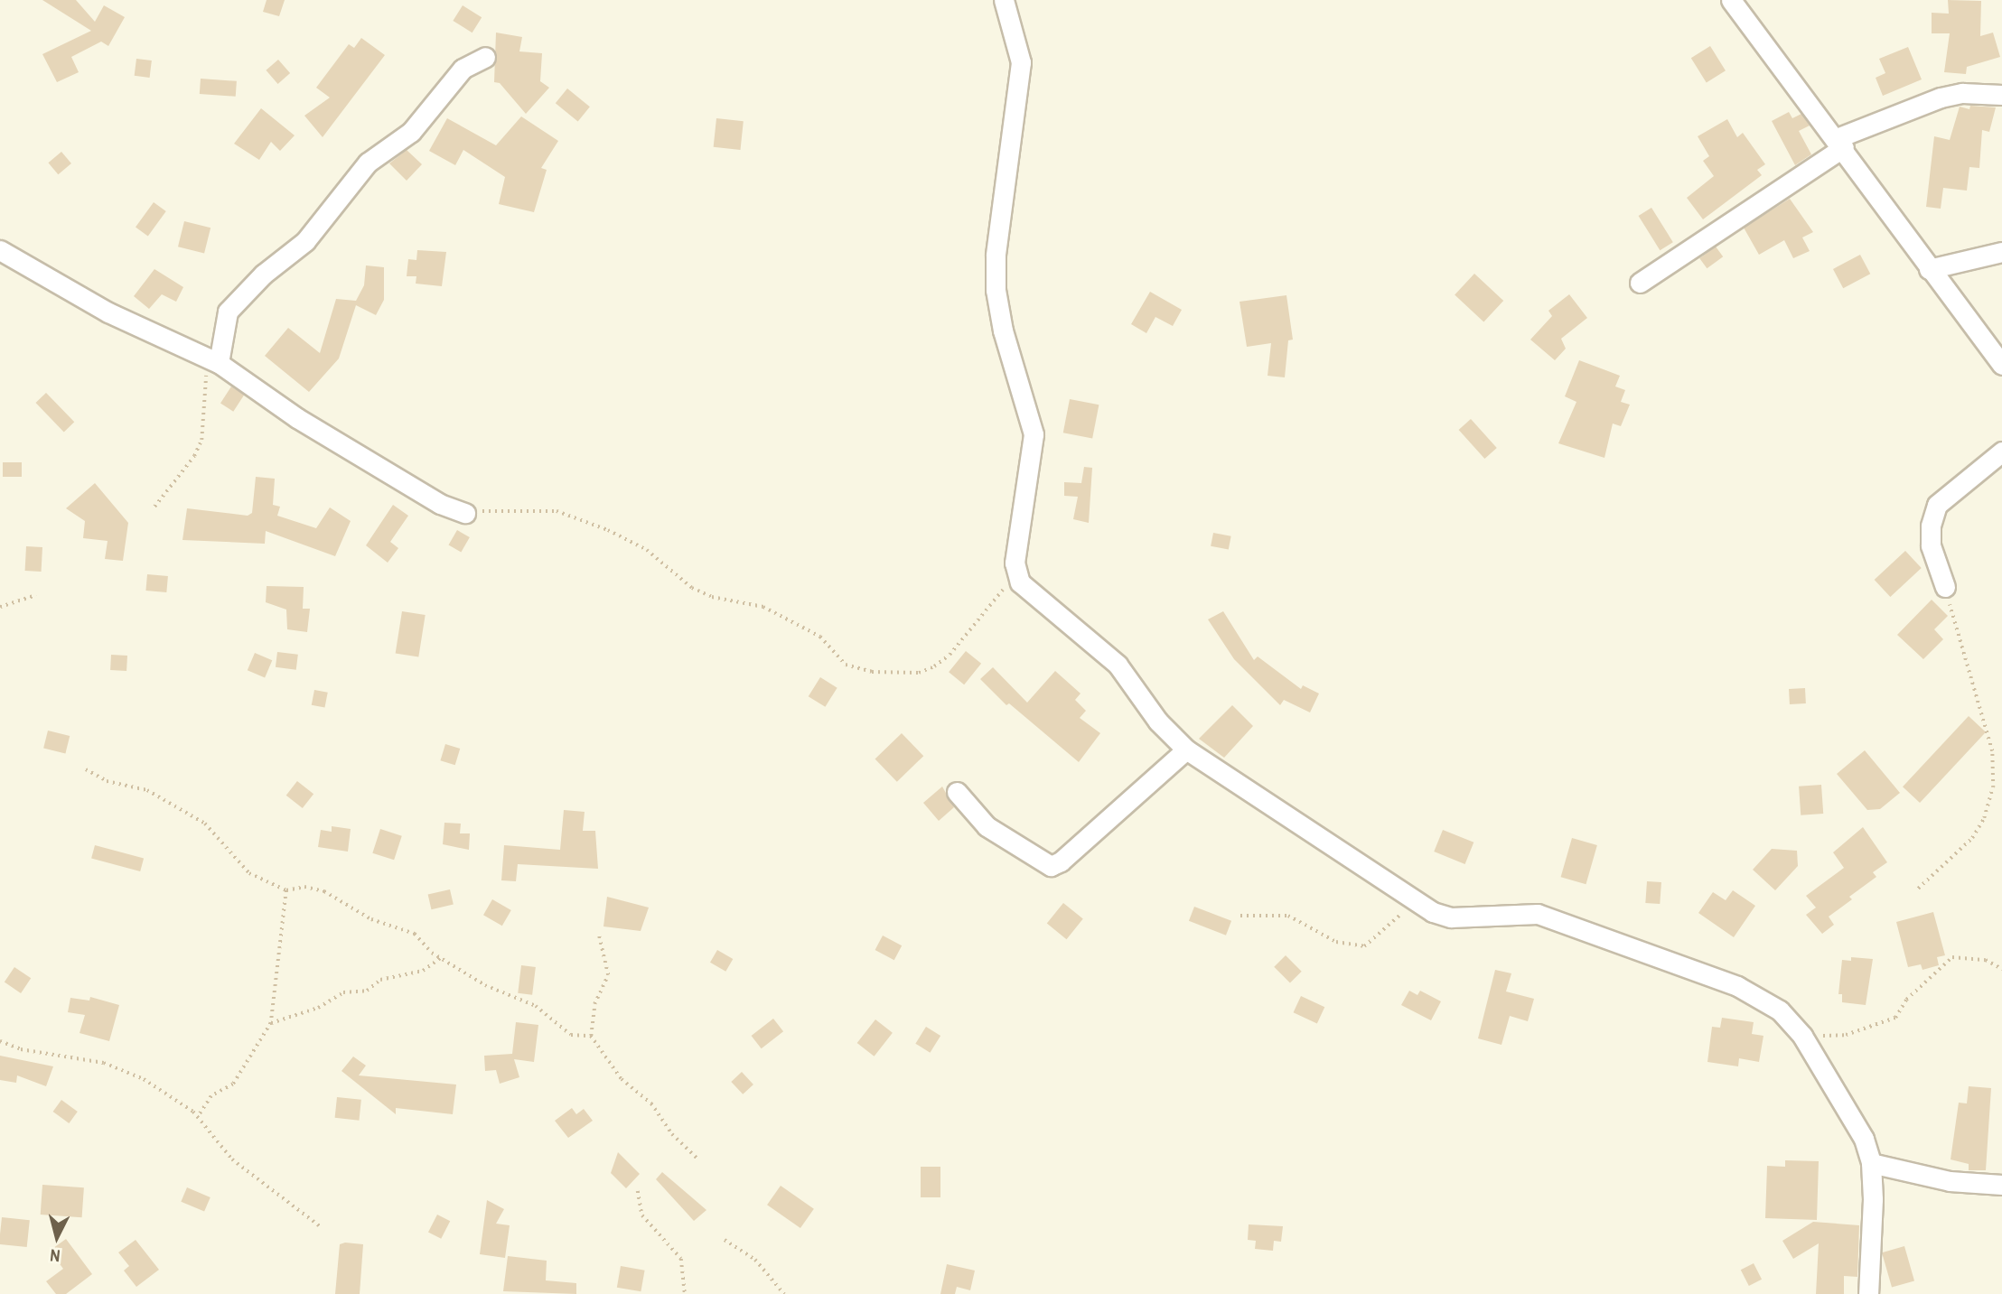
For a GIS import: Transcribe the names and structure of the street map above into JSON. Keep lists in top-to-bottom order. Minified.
{"north":"bottom"}
